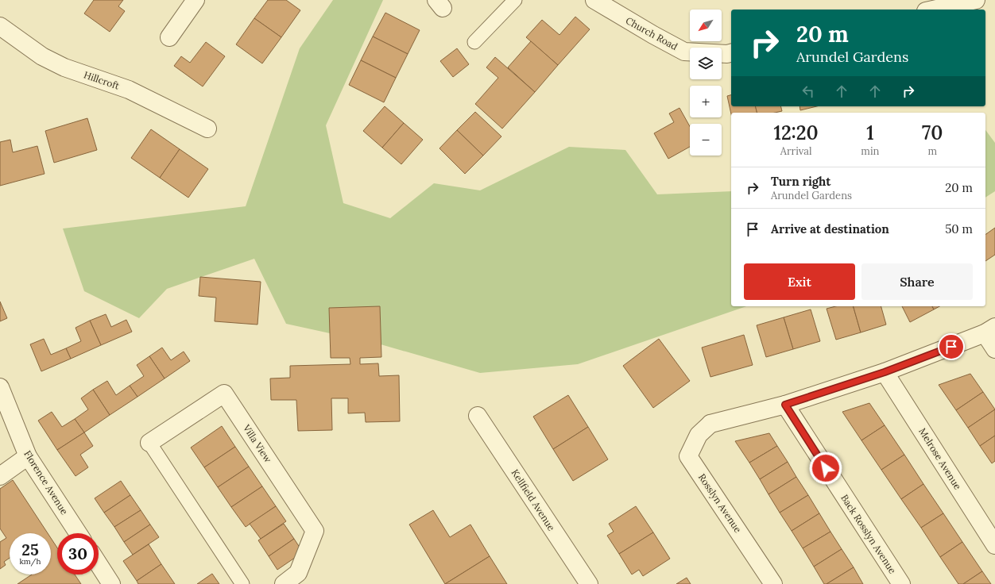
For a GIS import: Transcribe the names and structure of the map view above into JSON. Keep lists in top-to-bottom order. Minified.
{"streets":{"street":["Church Road","Hillcroft","Villa View","Melrose Avenue","Florence Avenue","Kellfield Avenue","Rosslyn Avenue","Back Rosslyn Avenue"]},"crossings":[["Rosslyn Avenue","Back Rosslyn Avenue"]],"north":"bottom left","page":{"map_buttons":["+","−"],"turn":["20 m","Arundel Gardens"],"eta":["12:20","Arrival","1","min","70","m"],"list":[{"name":"Turn right","note":"Arundel Gardens","value":"20 m"},{"name":"Arrive at destination","value":"50 m"}],"buttons":["Exit","Share"],"speed":"25 km/h","limit":"30"}}
